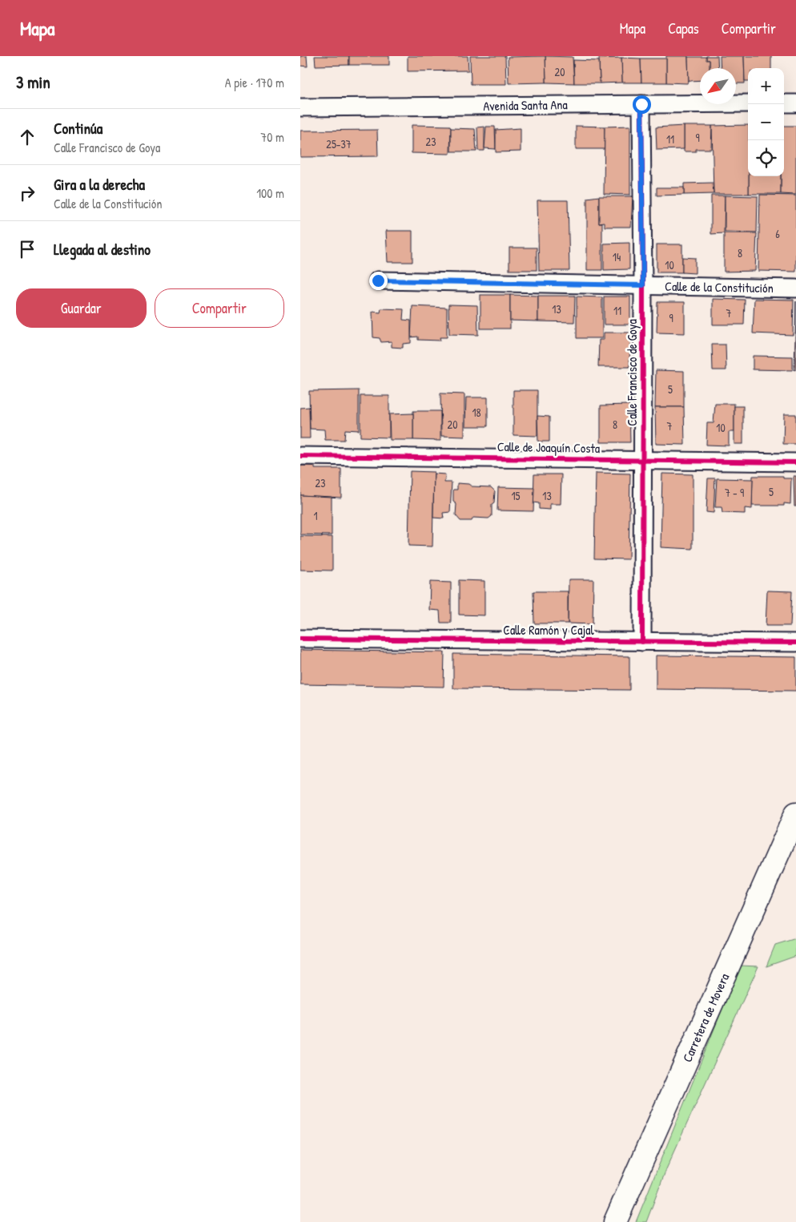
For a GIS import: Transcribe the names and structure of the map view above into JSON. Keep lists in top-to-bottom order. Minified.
{"streets":{"main road":["Carretera de Movera"],"street":["Avenida Santa Ana","Calle de la Constitución","Calle Francisco de Goya","Calle de Joaquín Costa","Calle Ramón y Cajal"]},"crossings":[["Avenida Santa Ana","Calle Francisco de Goya"],["Calle de la Constitución","Calle Francisco de Goya"],["Calle Francisco de Goya","Calle de Joaquín Costa"],["Calle Francisco de Goya","Calle Ramón y Cajal"]],"house_numbers":["20","9","11","23","25-37","6","8","14","10","13","11","7","9","5","18","20","8","7","10","23","5","7 - 9","15","13","1"],"north":"bottom left","page":{"header":"Mapa","nav":["Mapa","Capas","Compartir"],"heading":["3 min","A pie · 170 m"],"map_buttons":["+","−"],"list":[["Continúa","Calle Francisco de Goya","70 m"],["Gira a la derecha","Calle de la Constitución","100 m"],"Llegada al destino"],"buttons":["Guardar","Compartir"]}}
